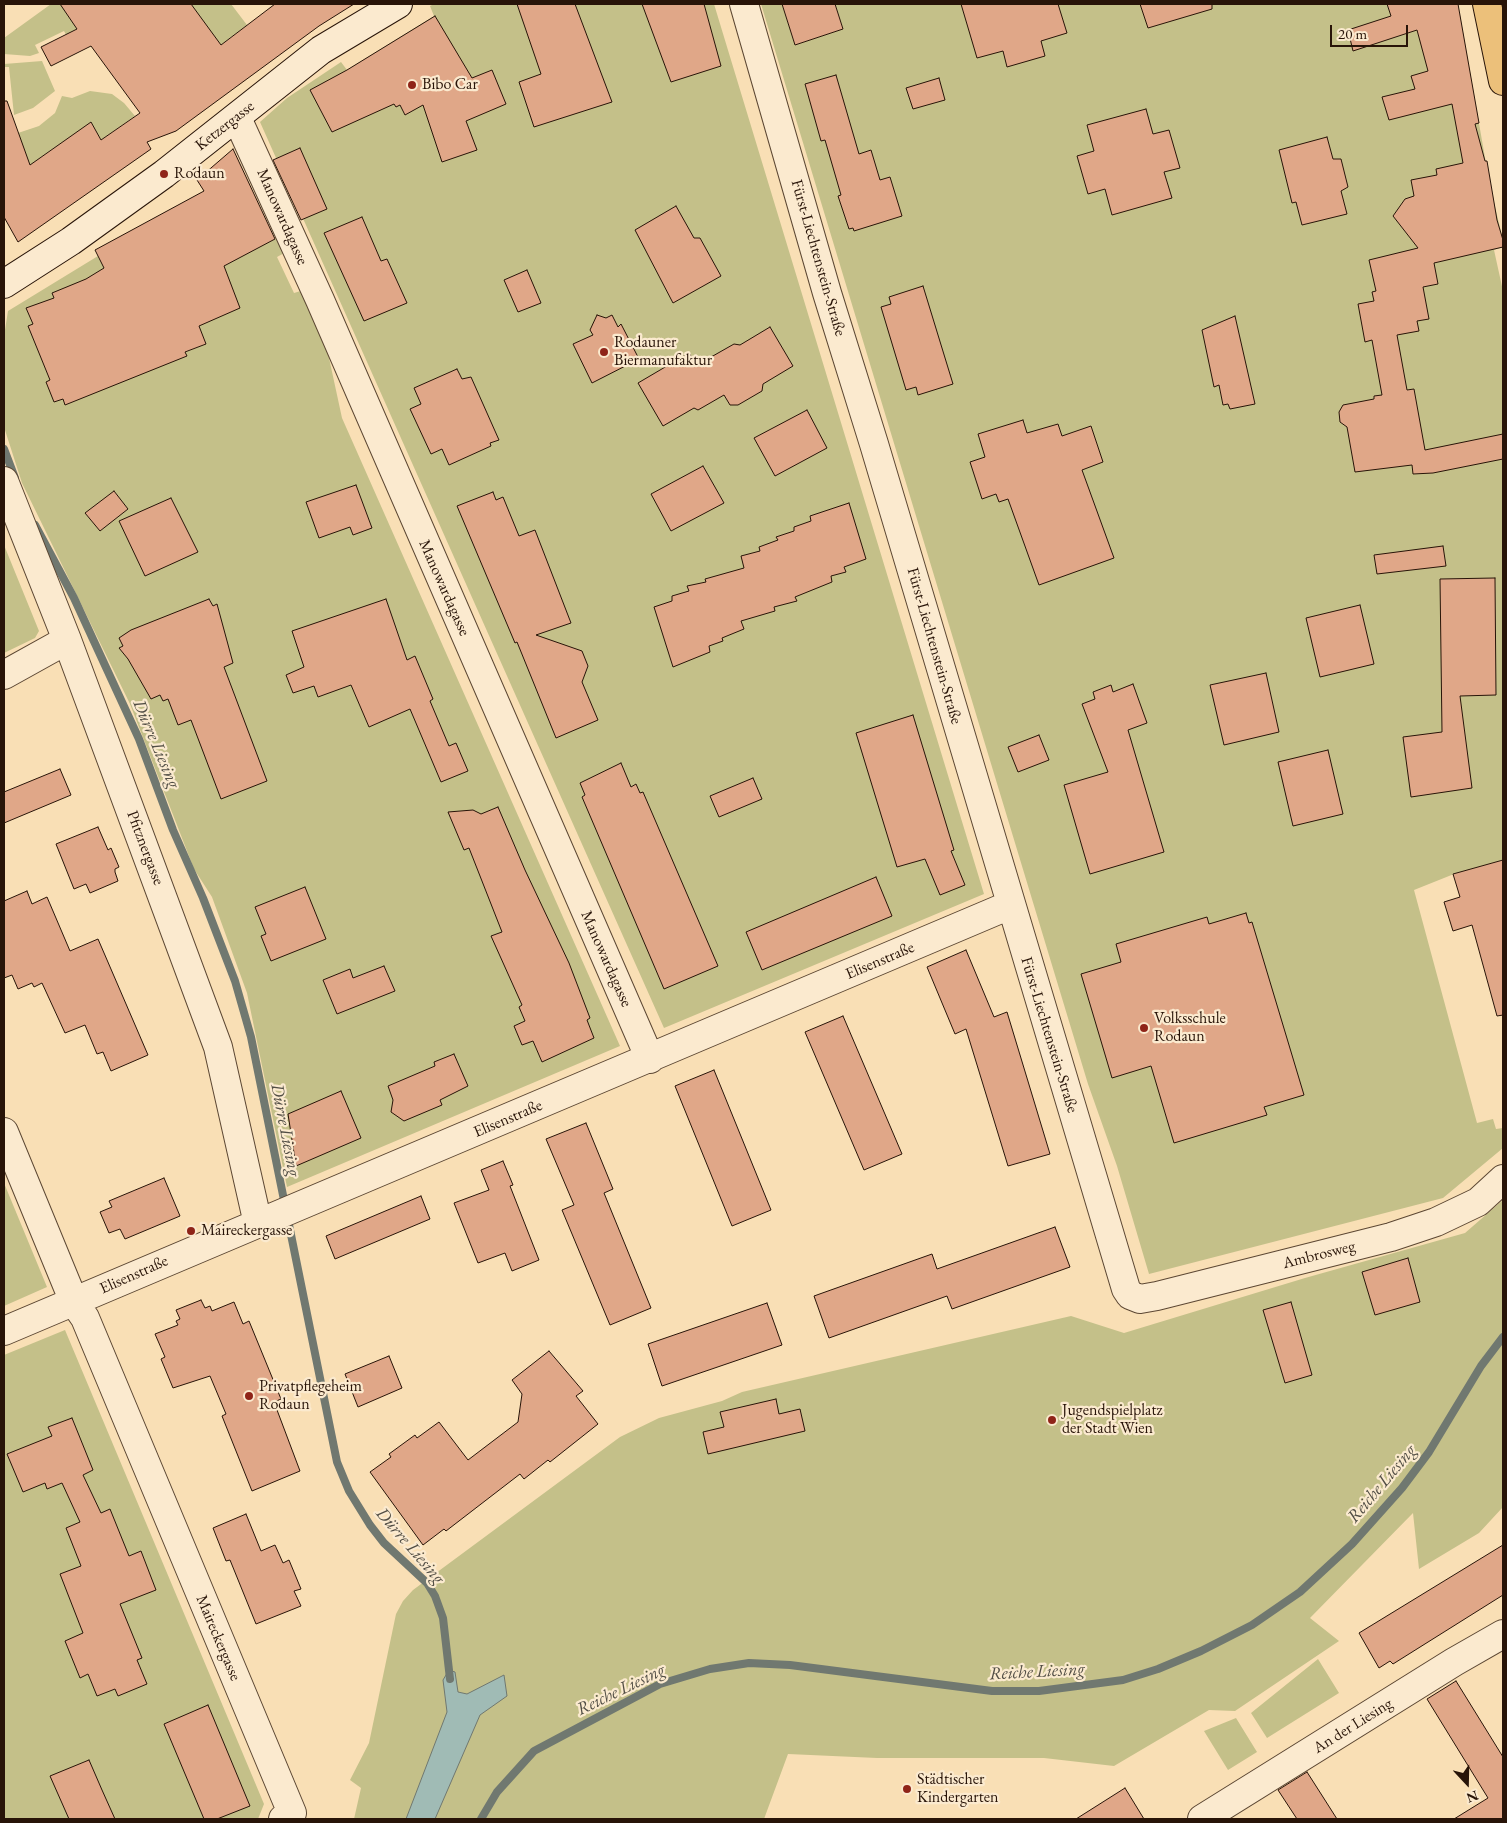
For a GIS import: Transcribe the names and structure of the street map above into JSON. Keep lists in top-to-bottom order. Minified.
{"streets":{"street":["Ketzergasse","Manowardagasse","Fürst-Liechtenstein-Straße","Pfitznergasse","Elisenstraße","Ambrosweg","Maireckergasse","An der Liesing"]},"crossings":[["Ketzergasse","Manowardagasse"],["Manowardagasse","Elisenstraße"],["Fürst-Liechtenstein-Straße","Elisenstraße"],["Fürst-Liechtenstein-Straße","Ambrosweg"],["Pfitznergasse","Elisenstraße"],["Elisenstraße","Maireckergasse"]],"water":["Dürre Liesing","Reiche Liesing"],"places":["Bibo Car","Rodaun","Rodauner Biermanufaktur","Volksschule Rodaun","Maireckergasse","Privatpflegeheim Rodaun","Jugendspielplatz der Stadt Wien","Städtischer Kindergarten"],"scale_bar":"20 m","north":"bottom"}
